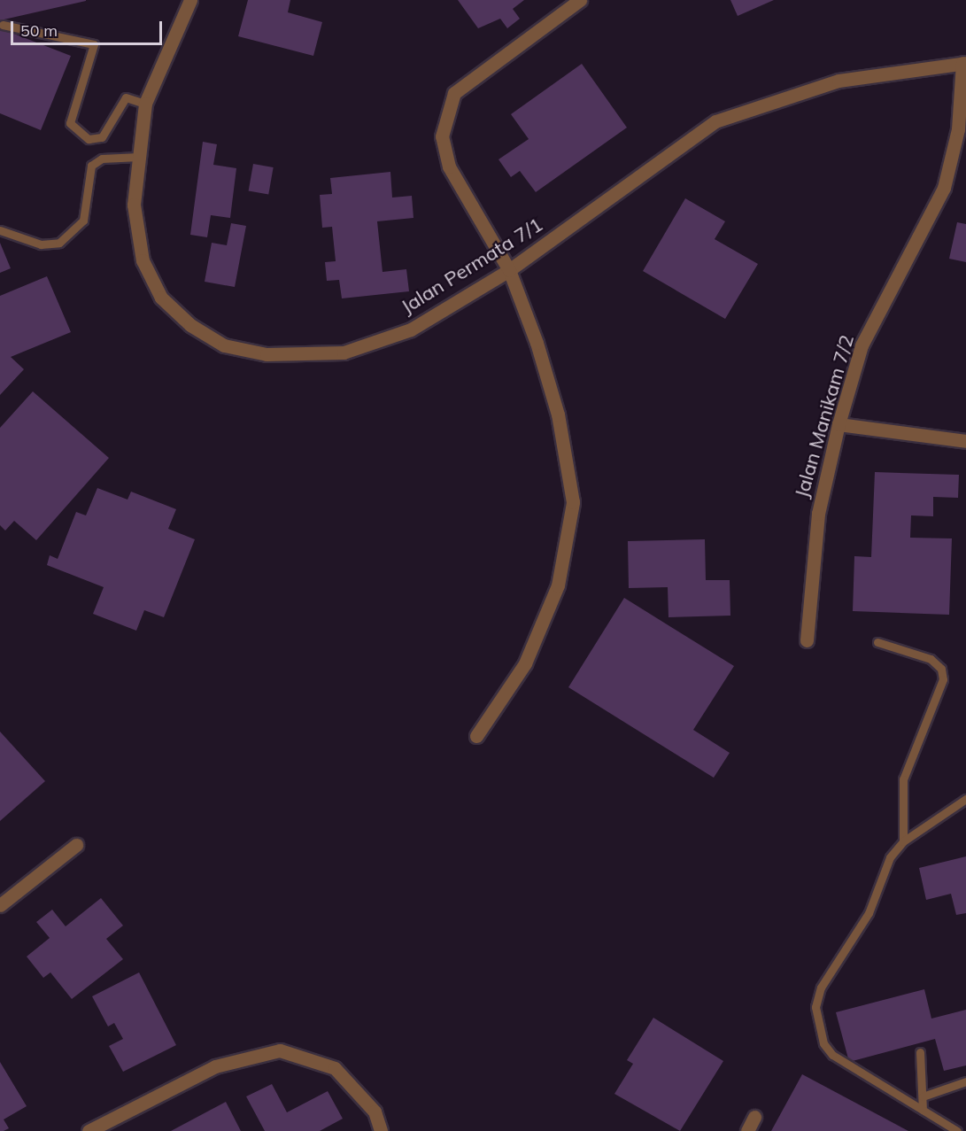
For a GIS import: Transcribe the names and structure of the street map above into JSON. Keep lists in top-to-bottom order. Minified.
{"streets":{"street":["Jalan Permata 7/1","Jalan Manikam 7/2"]},"crossings":[["Jalan Permata 7/1","Jalan Manikam 7/2"]],"scale_bar":"50 m"}
